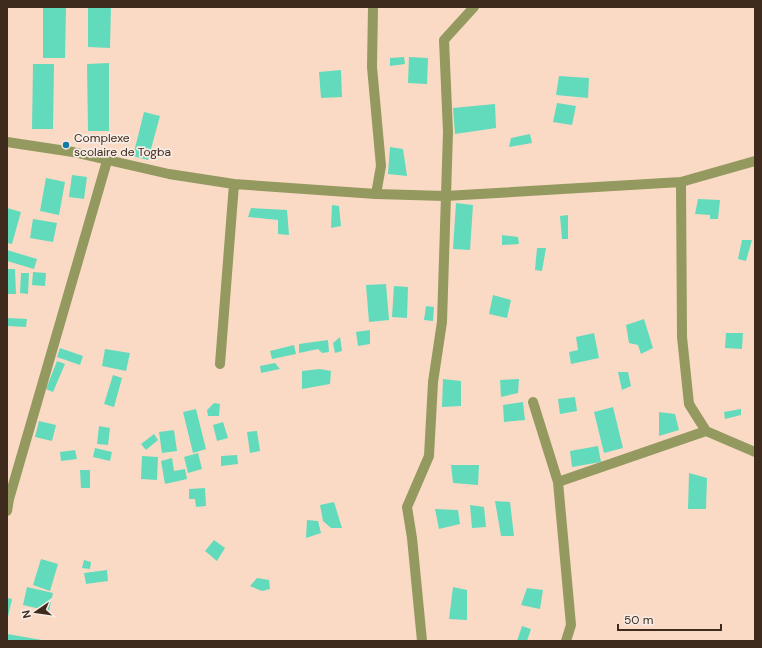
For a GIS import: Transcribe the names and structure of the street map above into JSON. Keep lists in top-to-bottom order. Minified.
{"places":["Complexe scolaire de Togba"],"scale_bar":"50 m","north":"left"}
